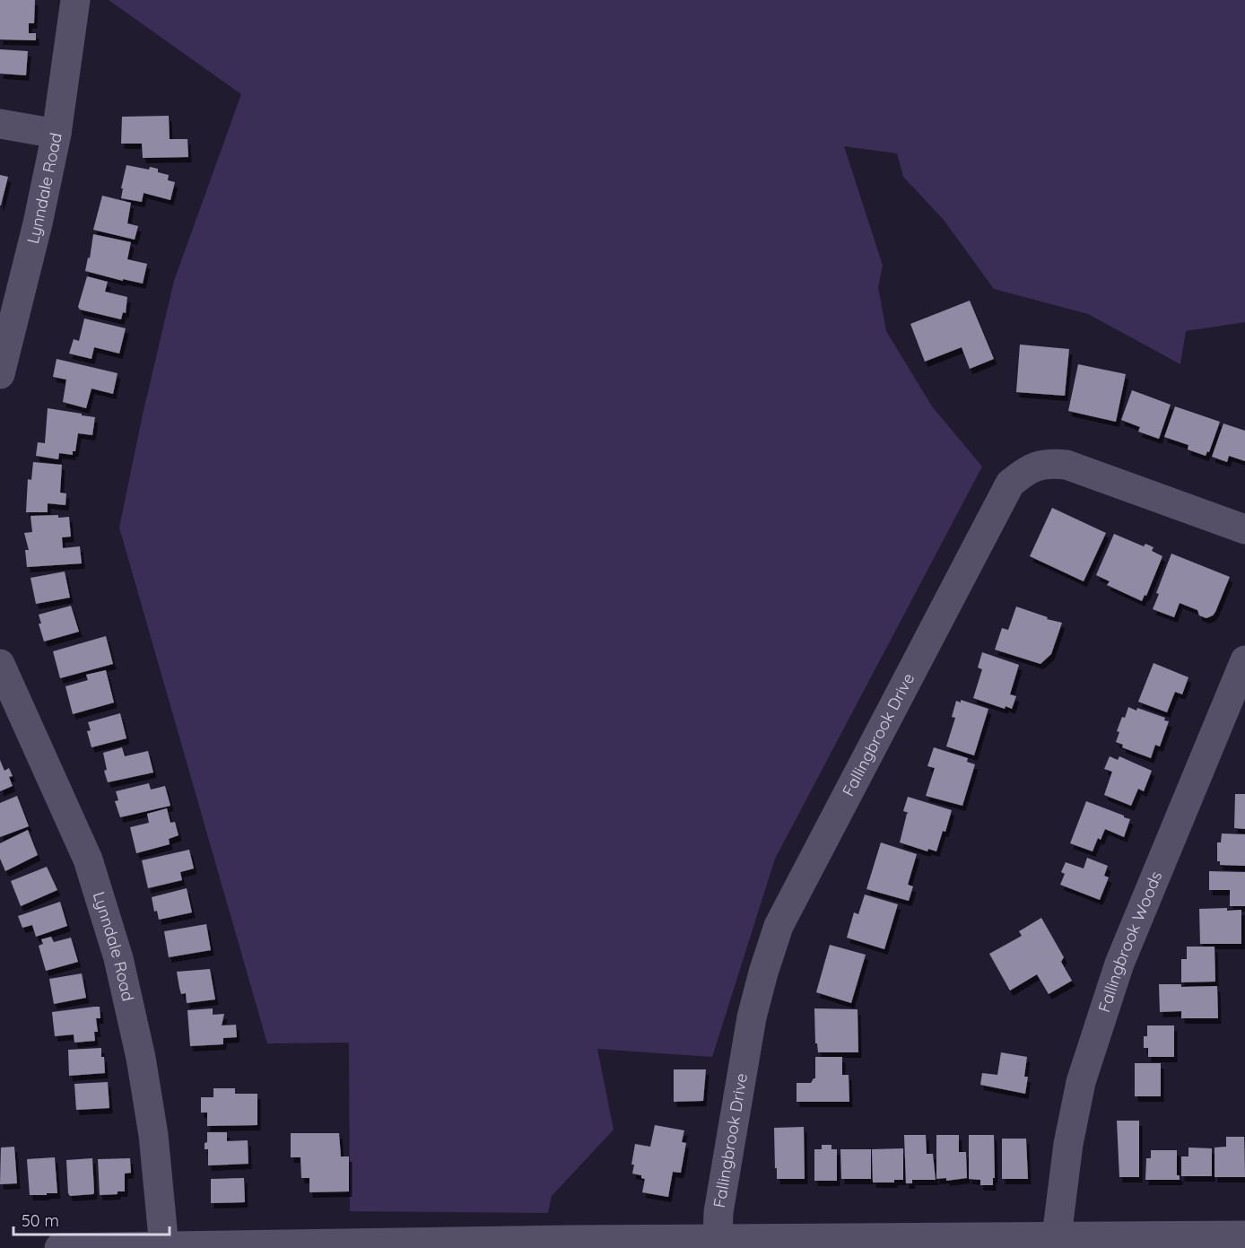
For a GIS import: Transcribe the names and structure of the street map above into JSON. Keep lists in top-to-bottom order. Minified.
{"streets":{"street":["Lynndale Road","Fallingbrook Drive","Fallingbrook Woods"]},"scale_bar":"50 m"}
